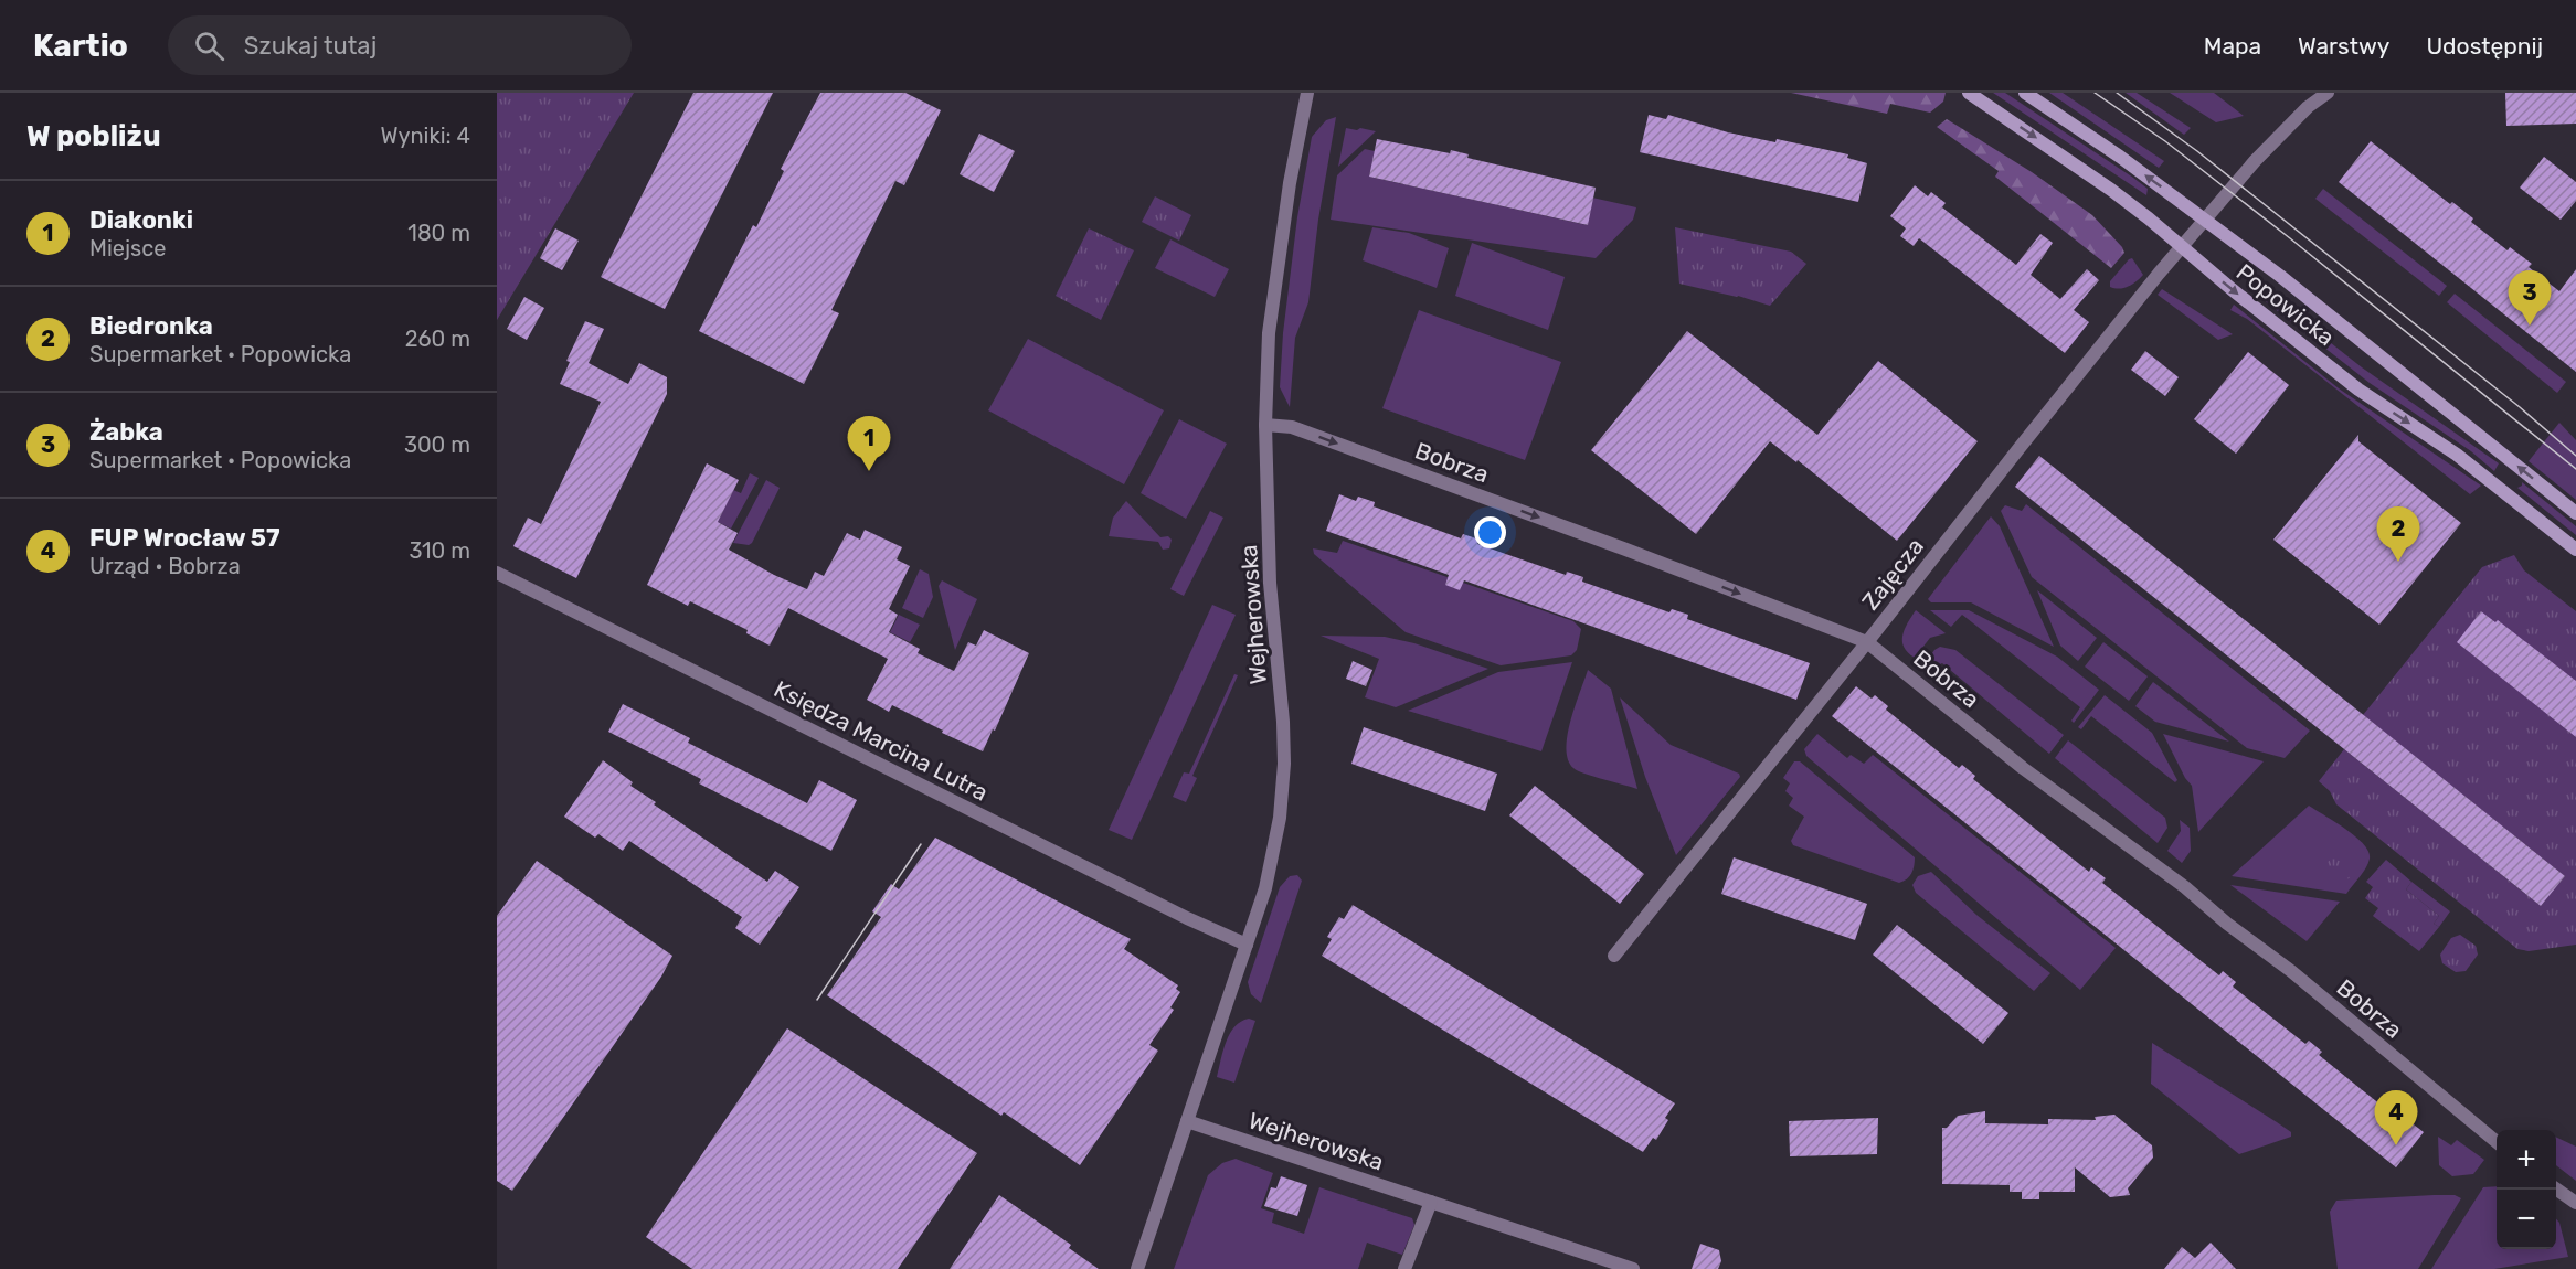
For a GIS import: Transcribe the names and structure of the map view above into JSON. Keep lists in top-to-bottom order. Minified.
{"streets":{"street":["Popowicka","Bobrza","Zajęcza","Wejherowska","Księdza Marcina Lutra"]},"crossings":[["Popowicka","Zajęcza"],["Bobrza","Zajęcza"],["Bobrza","Wejherowska"],["Wejherowska","Księdza Marcina Lutra"]],"one_way":["Bobrza"],"page":{"header":"Kartio","search":"Szukaj tutaj","nav":["Mapa","Warstwy","Udostępnij"],"heading":["W pobliżu","Wyniki: 4"],"list":[{"mark":"1","name":"Diakonki","note":"Miejsce","value":"180 m"},{"mark":"2","name":"Biedronka","note":"Supermarket · Popowicka","value":"260 m"},{"mark":"3","name":"Żabka","note":"Supermarket · Popowicka","value":"300 m"},{"mark":"4","name":"FUP Wrocław 57","note":"Urząd · Bobrza","value":"310 m"}],"pins":["3","1","2","4"],"map_buttons":["+","−"]}}
